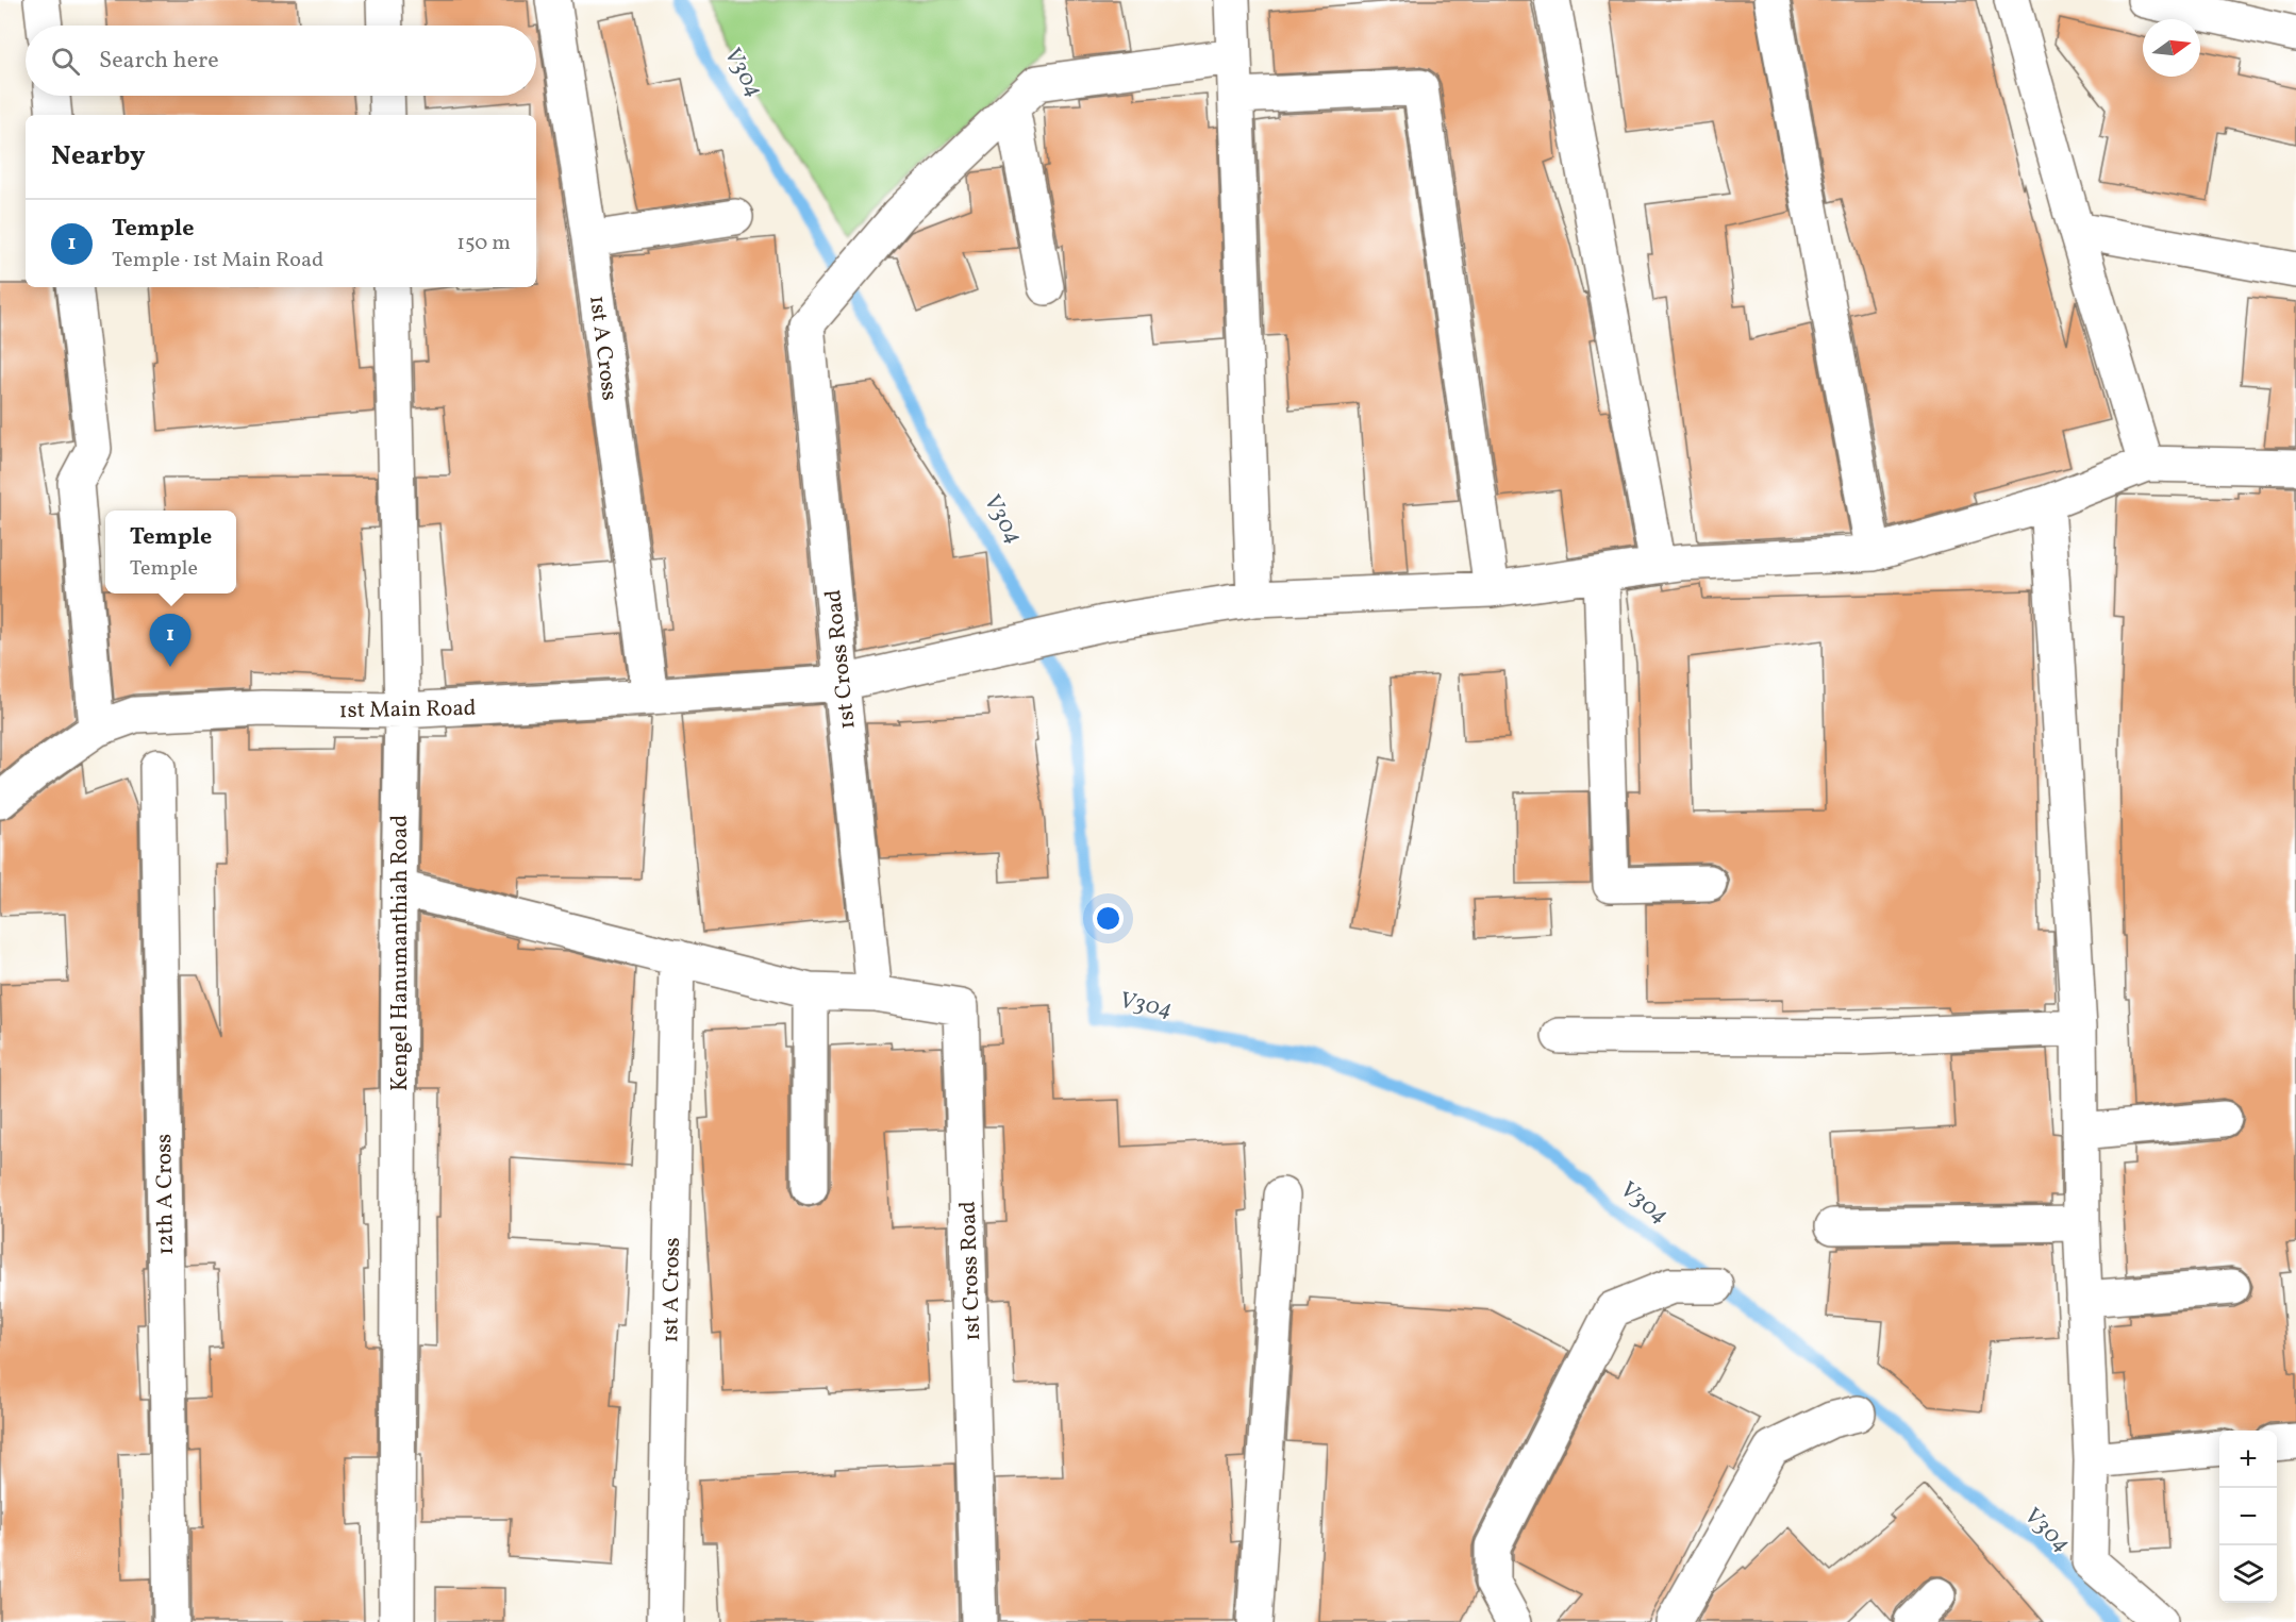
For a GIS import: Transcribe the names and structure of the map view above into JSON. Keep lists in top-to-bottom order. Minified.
{"streets":{"street":["1st A Cross","1st Cross Road","1st Main Road","Kengel Hanumanthiah Road","12th A Cross"]},"crossings":[["1st A Cross","1st Cross Road"],["1st A Cross","1st Main Road"],["1st Cross Road","1st Main Road"],["1st Cross Road","Kengel Hanumanthiah Road"],["1st Main Road","Kengel Hanumanthiah Road"]],"water":["V304"],"north":"right","page":{"search":"Search here","heading":"Nearby","list":[{"mark":"1","name":"Temple","note":"Temple · 1st Main Road","value":"150 m"}],"popup":["Temple","Temple"],"pins":"1","map_buttons":["+","−"]}}
